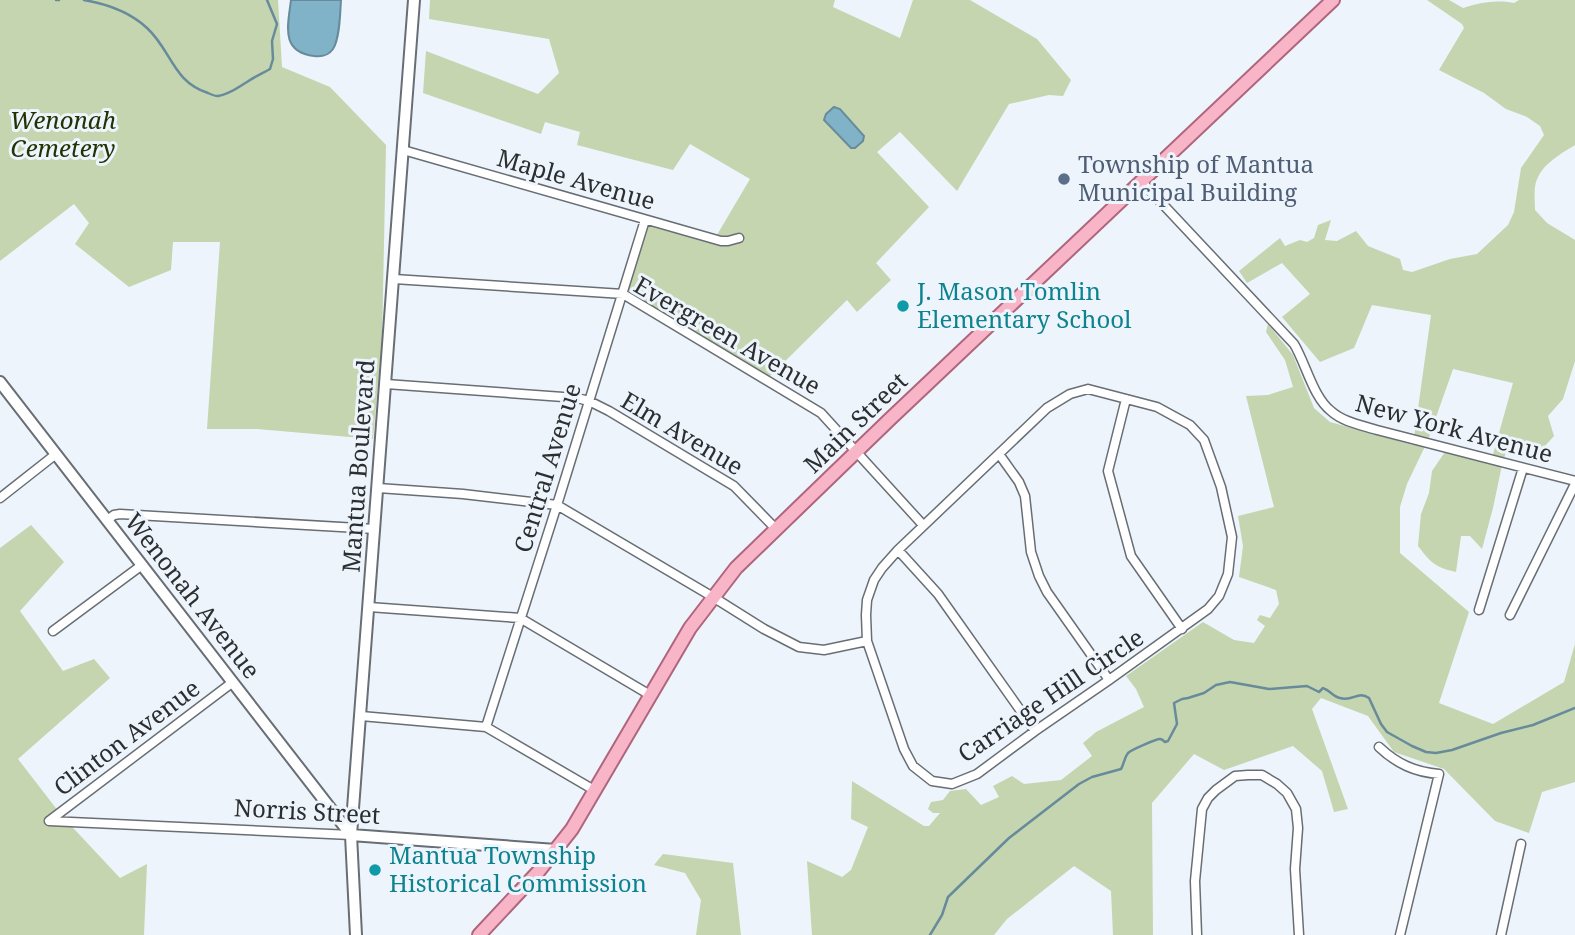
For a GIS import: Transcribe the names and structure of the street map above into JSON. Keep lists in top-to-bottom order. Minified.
{"streets":{"main road":["Main Street","Mantua Boulevard","Wenonah Avenue","Norris Street"],"street":["Maple Avenue","Evergreen Avenue","New York Avenue","Elm Avenue","Central Avenue","Carriage Hill Circle","Clinton Avenue"]},"crossings":[["Maple Avenue","Mantua Boulevard"],["Maple Avenue","Central Avenue"],["Evergreen Avenue","Main Street"],["Evergreen Avenue","Mantua Boulevard"],["Evergreen Avenue","Central Avenue"],["Evergreen Avenue","Carriage Hill Circle"],["Main Street","New York Avenue"],["Main Street","Elm Avenue"],["Main Street","Norris Street"],["Elm Avenue","Mantua Boulevard"],["Elm Avenue","Central Avenue"],["Mantua Boulevard","Wenonah Avenue"],["Mantua Boulevard","Norris Street"],["Wenonah Avenue","Clinton Avenue"],["Wenonah Avenue","Norris Street"],["Clinton Avenue","Norris Street"]],"parks":["Wenonah Cemetery"],"places":["Township of Mantua Municipal Building","J. Mason Tomlin Elementary School","Mantua Township Historical Commission"]}
